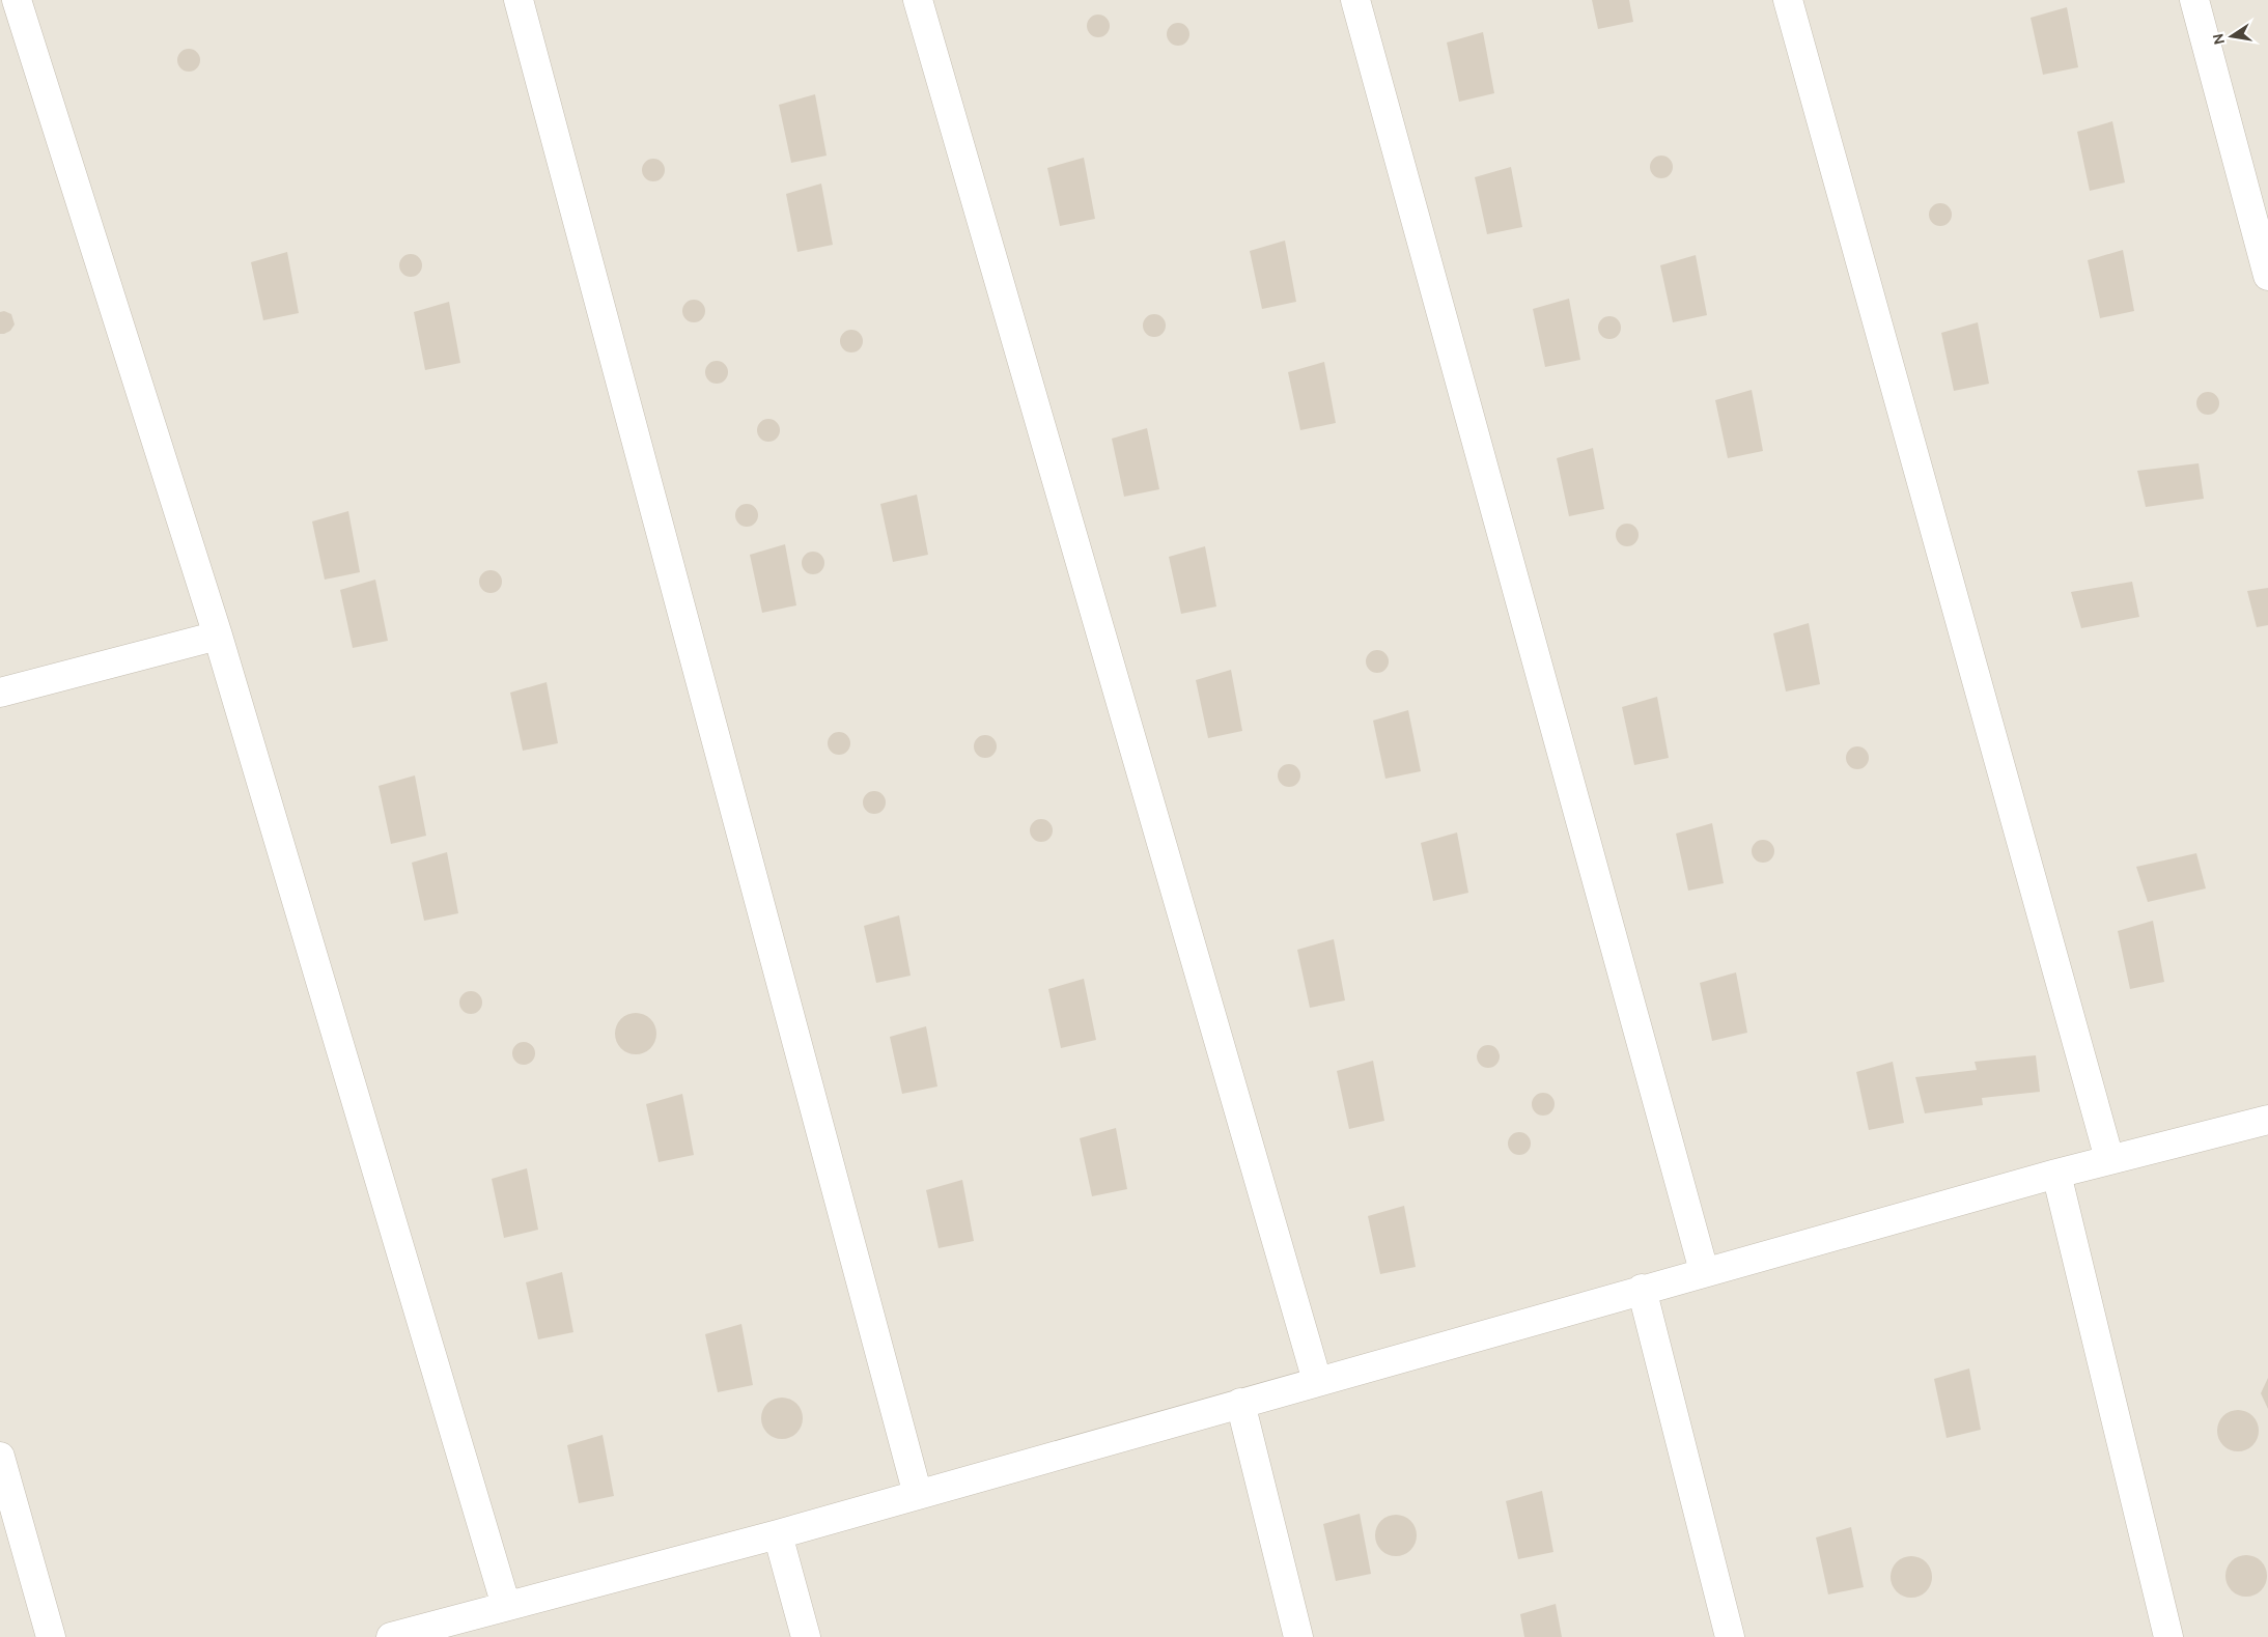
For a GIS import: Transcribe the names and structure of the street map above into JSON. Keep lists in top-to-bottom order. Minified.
{"north":"left"}
